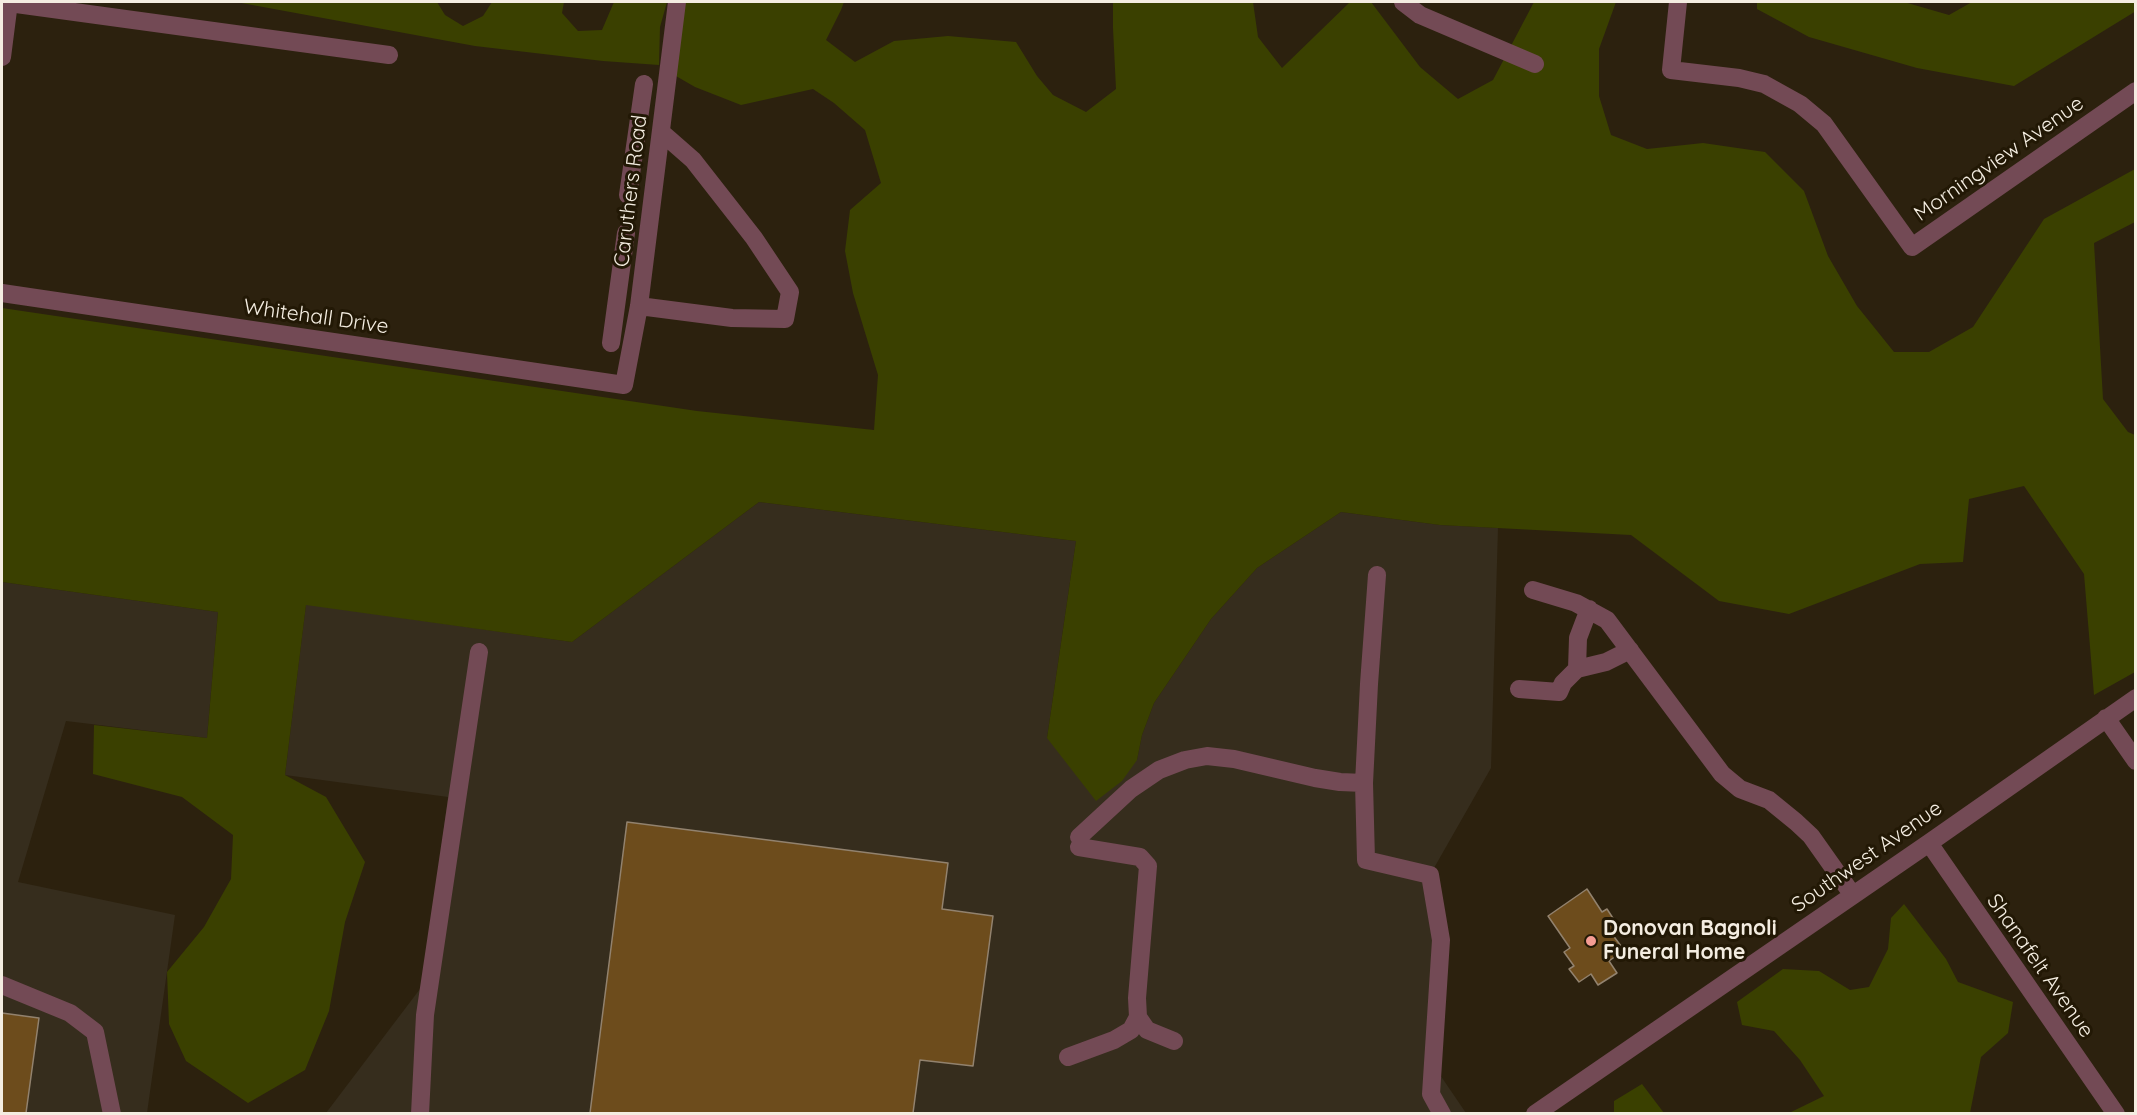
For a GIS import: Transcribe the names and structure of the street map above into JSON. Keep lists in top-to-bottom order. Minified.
{"streets":{"street":["Morningview Avenue","Caruthers Road","Whitehall Drive","Southwest Avenue","Shanafelt Avenue"]},"crossings":[["Caruthers Road","Whitehall Drive"],["Southwest Avenue","Shanafelt Avenue"]],"places":["Donovan Bagnoli Funeral Home"]}
